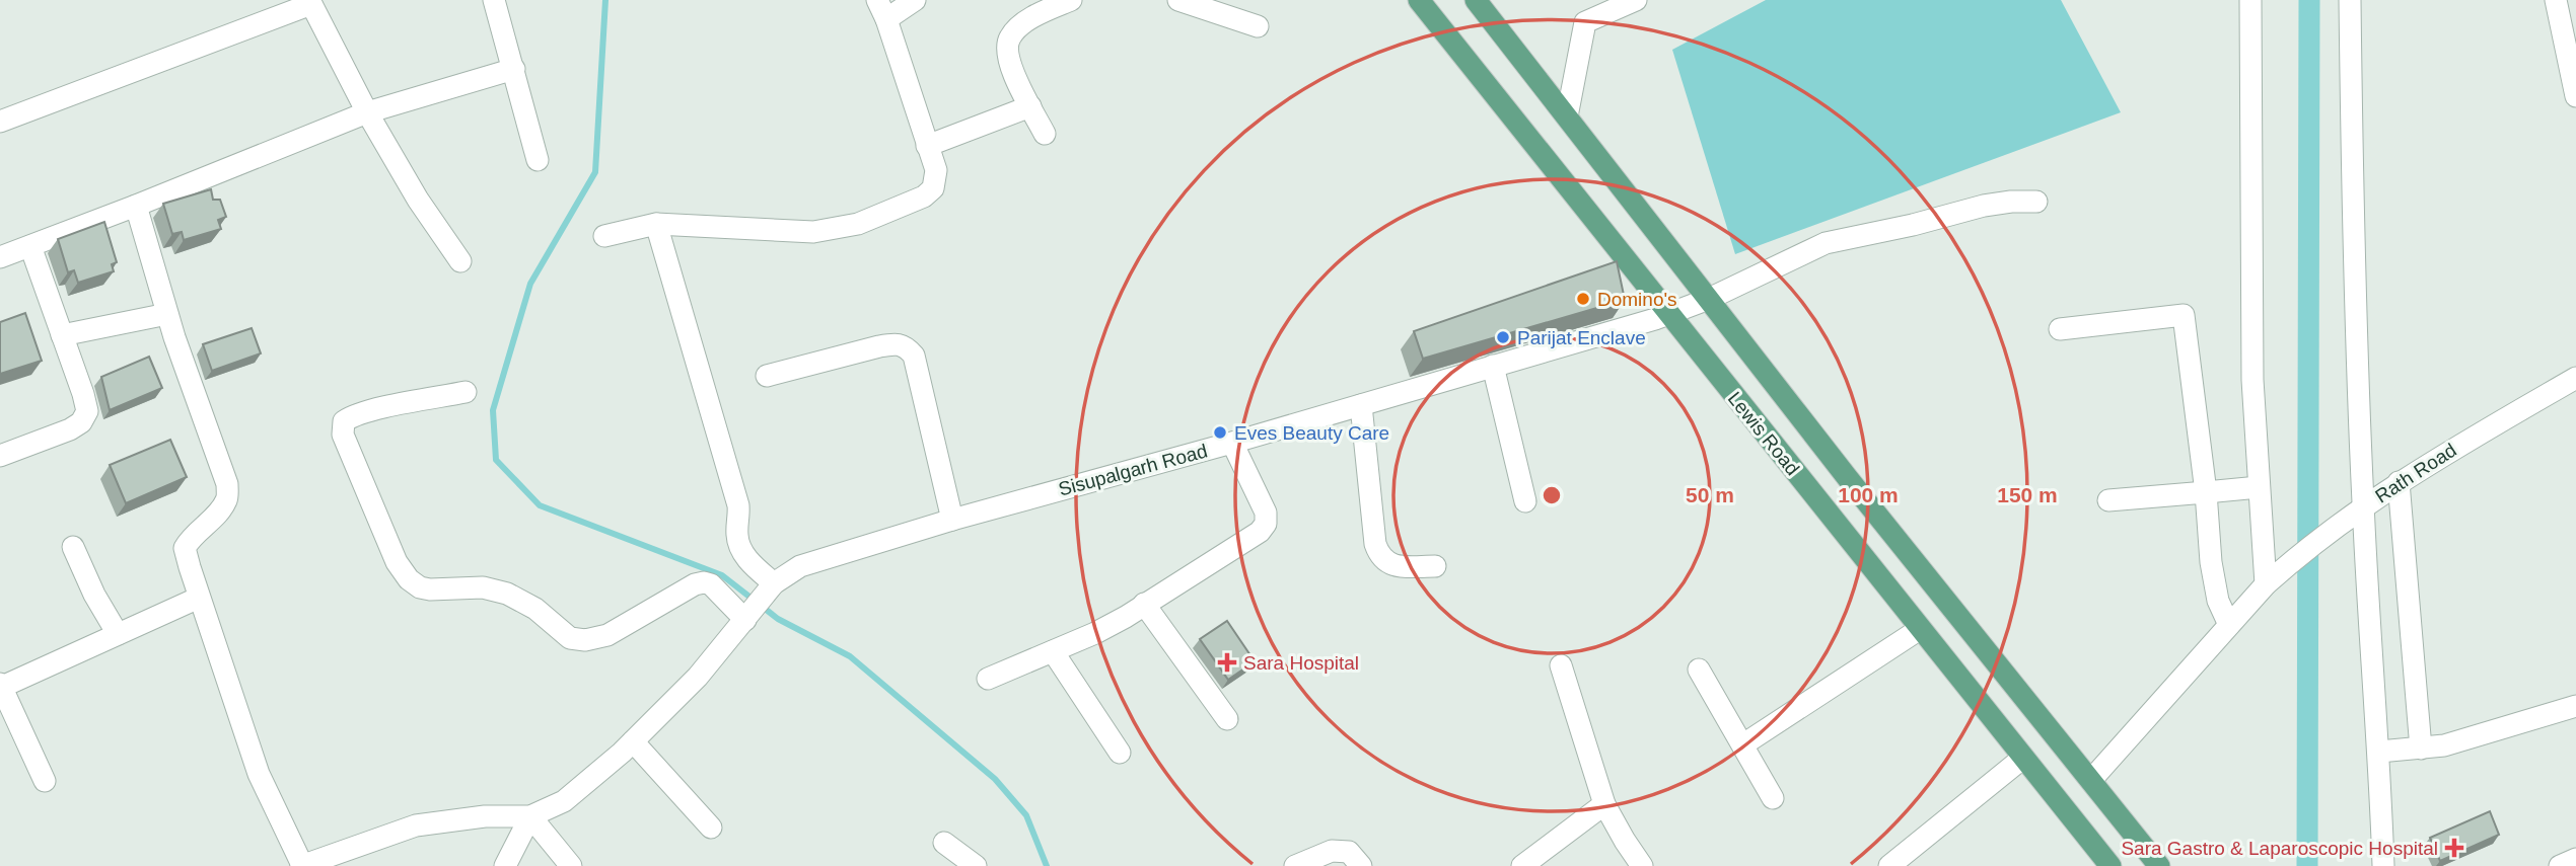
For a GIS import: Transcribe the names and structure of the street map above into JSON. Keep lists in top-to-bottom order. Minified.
{"streets":{"main road":["Lewis Road"],"street":["Sisupalgarh Road","Rath Road"]},"crossings":[["Lewis Road","Sisupalgarh Road"],["Lewis Road","Rath Road"]],"places":{"other":["Domino's","Parijat Enclave","Eves Beauty Care"],"health":["Sara Hospital","Sara Gastro & Laparoscopic Hospital"]},"rings":["50 m","100 m","150 m"]}
